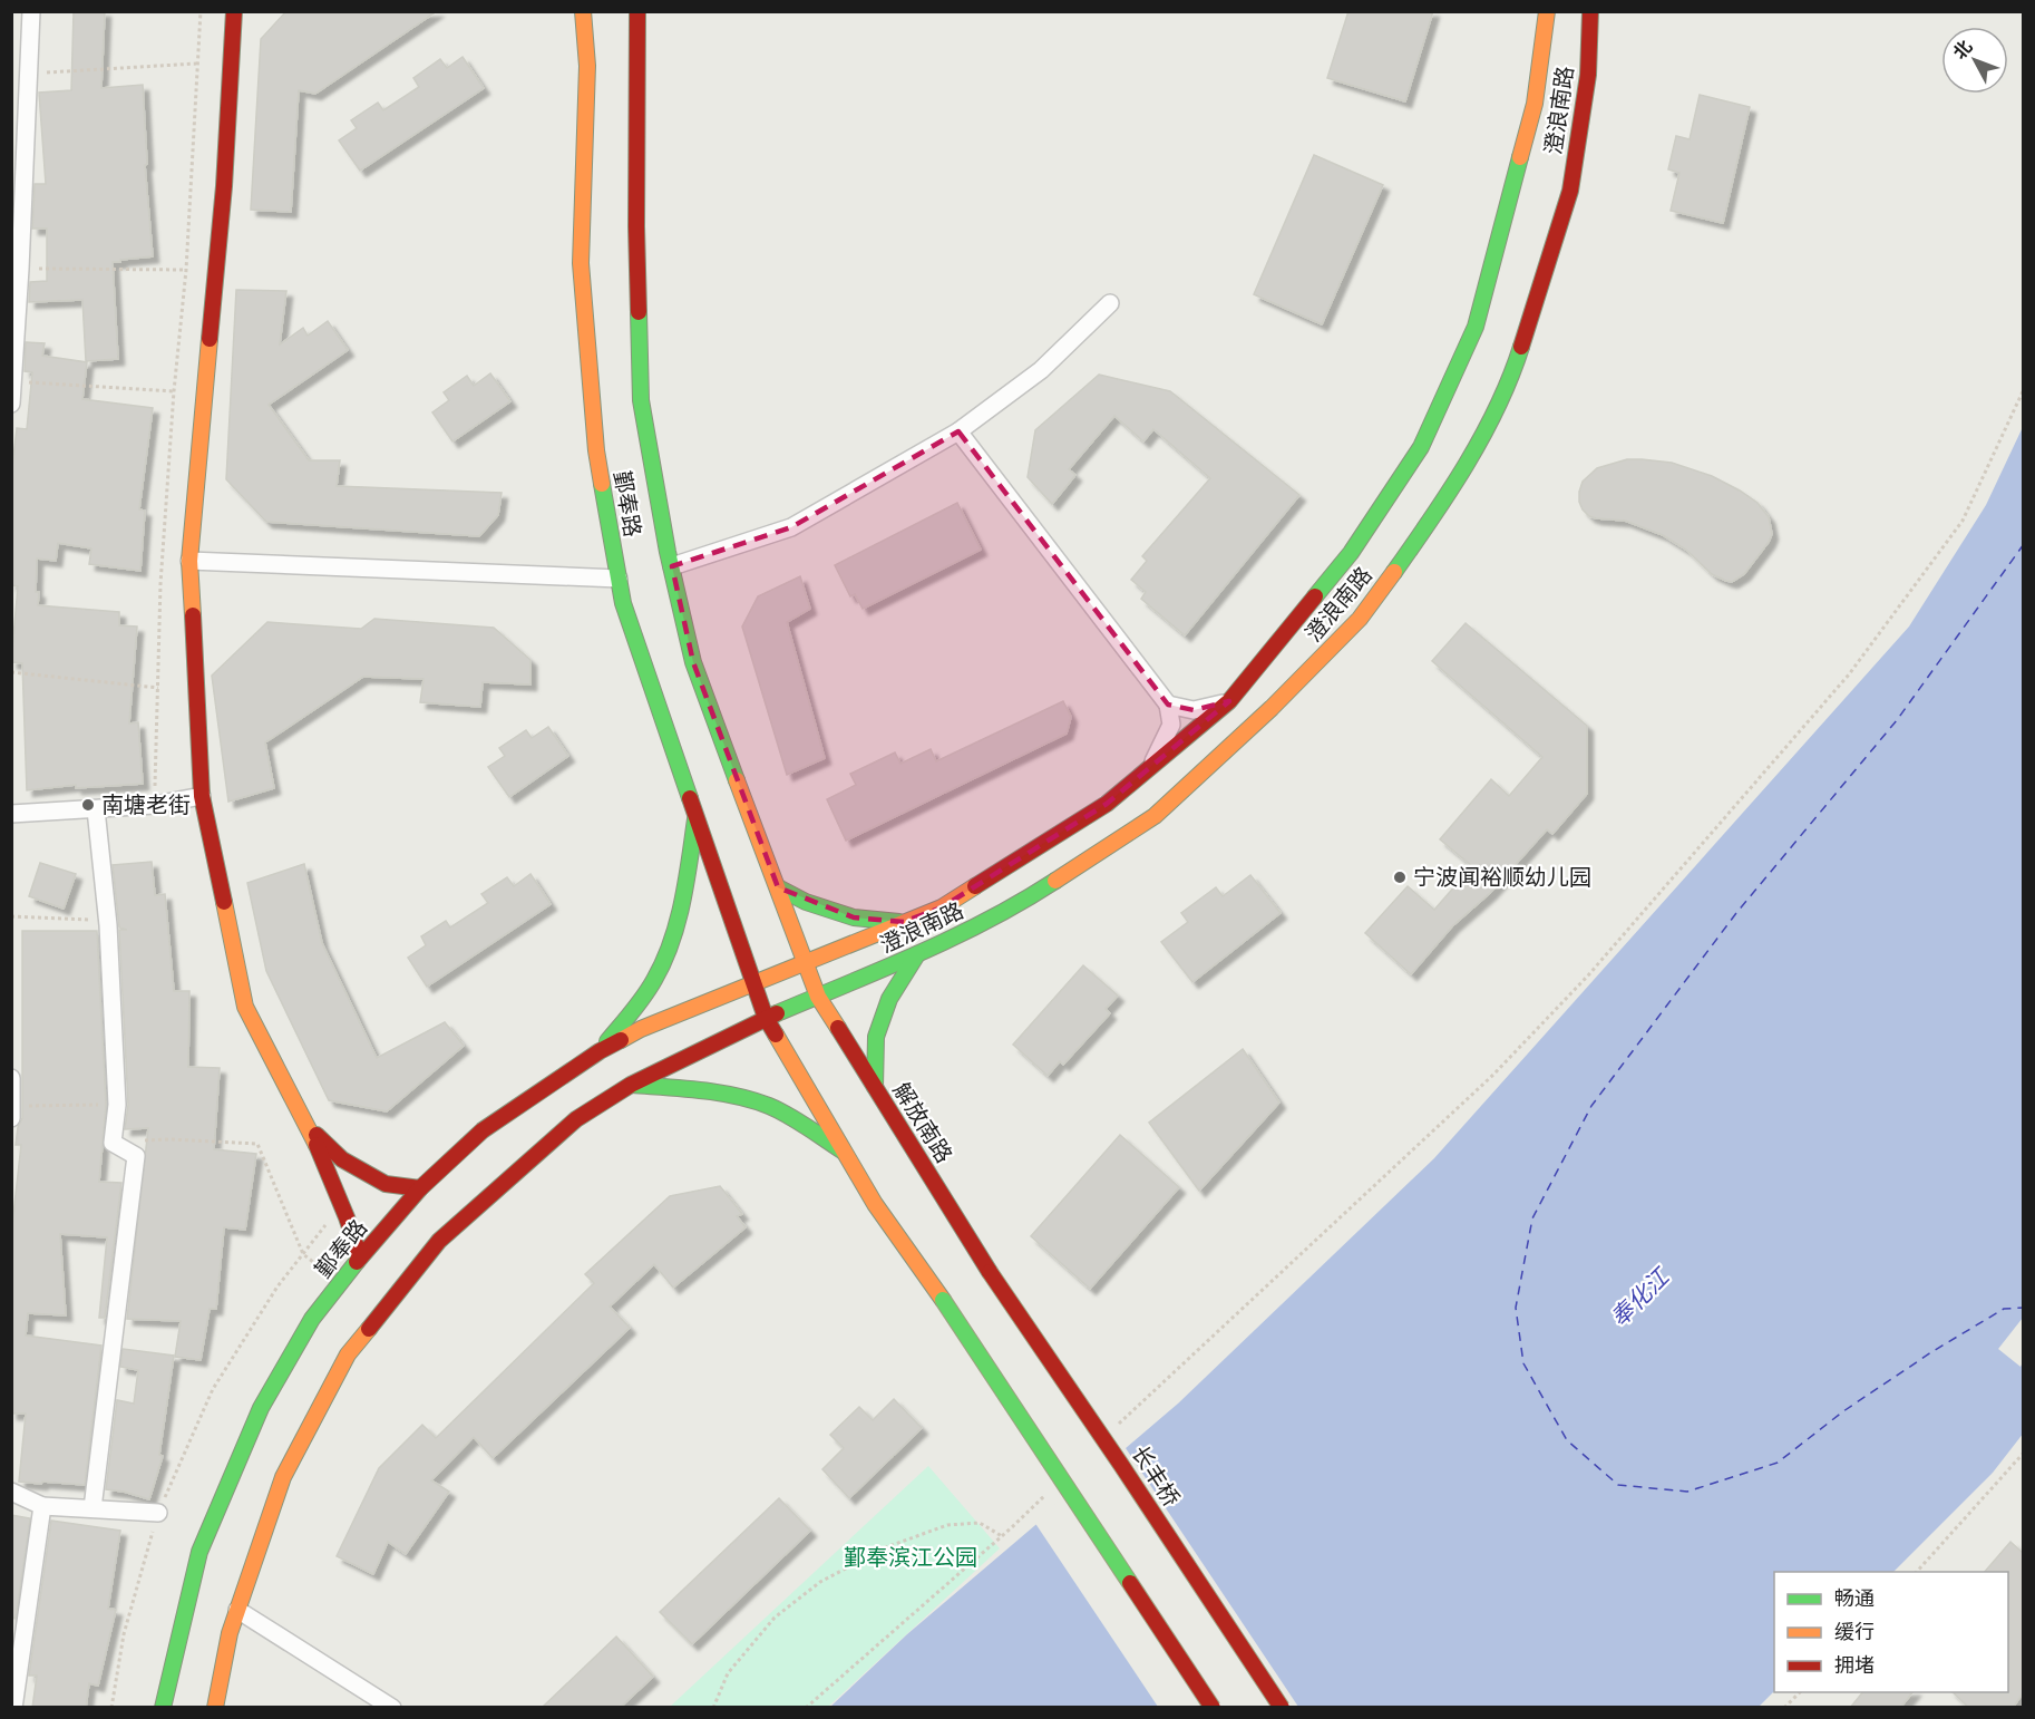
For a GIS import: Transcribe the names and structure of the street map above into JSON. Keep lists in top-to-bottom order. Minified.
{"streets":{"main road":["澄浪南路","鄞奉路","解放南路","长丰桥"]},"crossings":[["澄浪南路","鄞奉路"],["澄浪南路","解放南路"],["鄞奉路","解放南路"],["解放南路","长丰桥"]],"water":["奉化江"],"parks":["鄞奉滨江公园"],"places":["南塘老街","宁波闻裕顺幼儿园"],"legend":["畅通","缓行","拥堵"],"north":"top left"}
